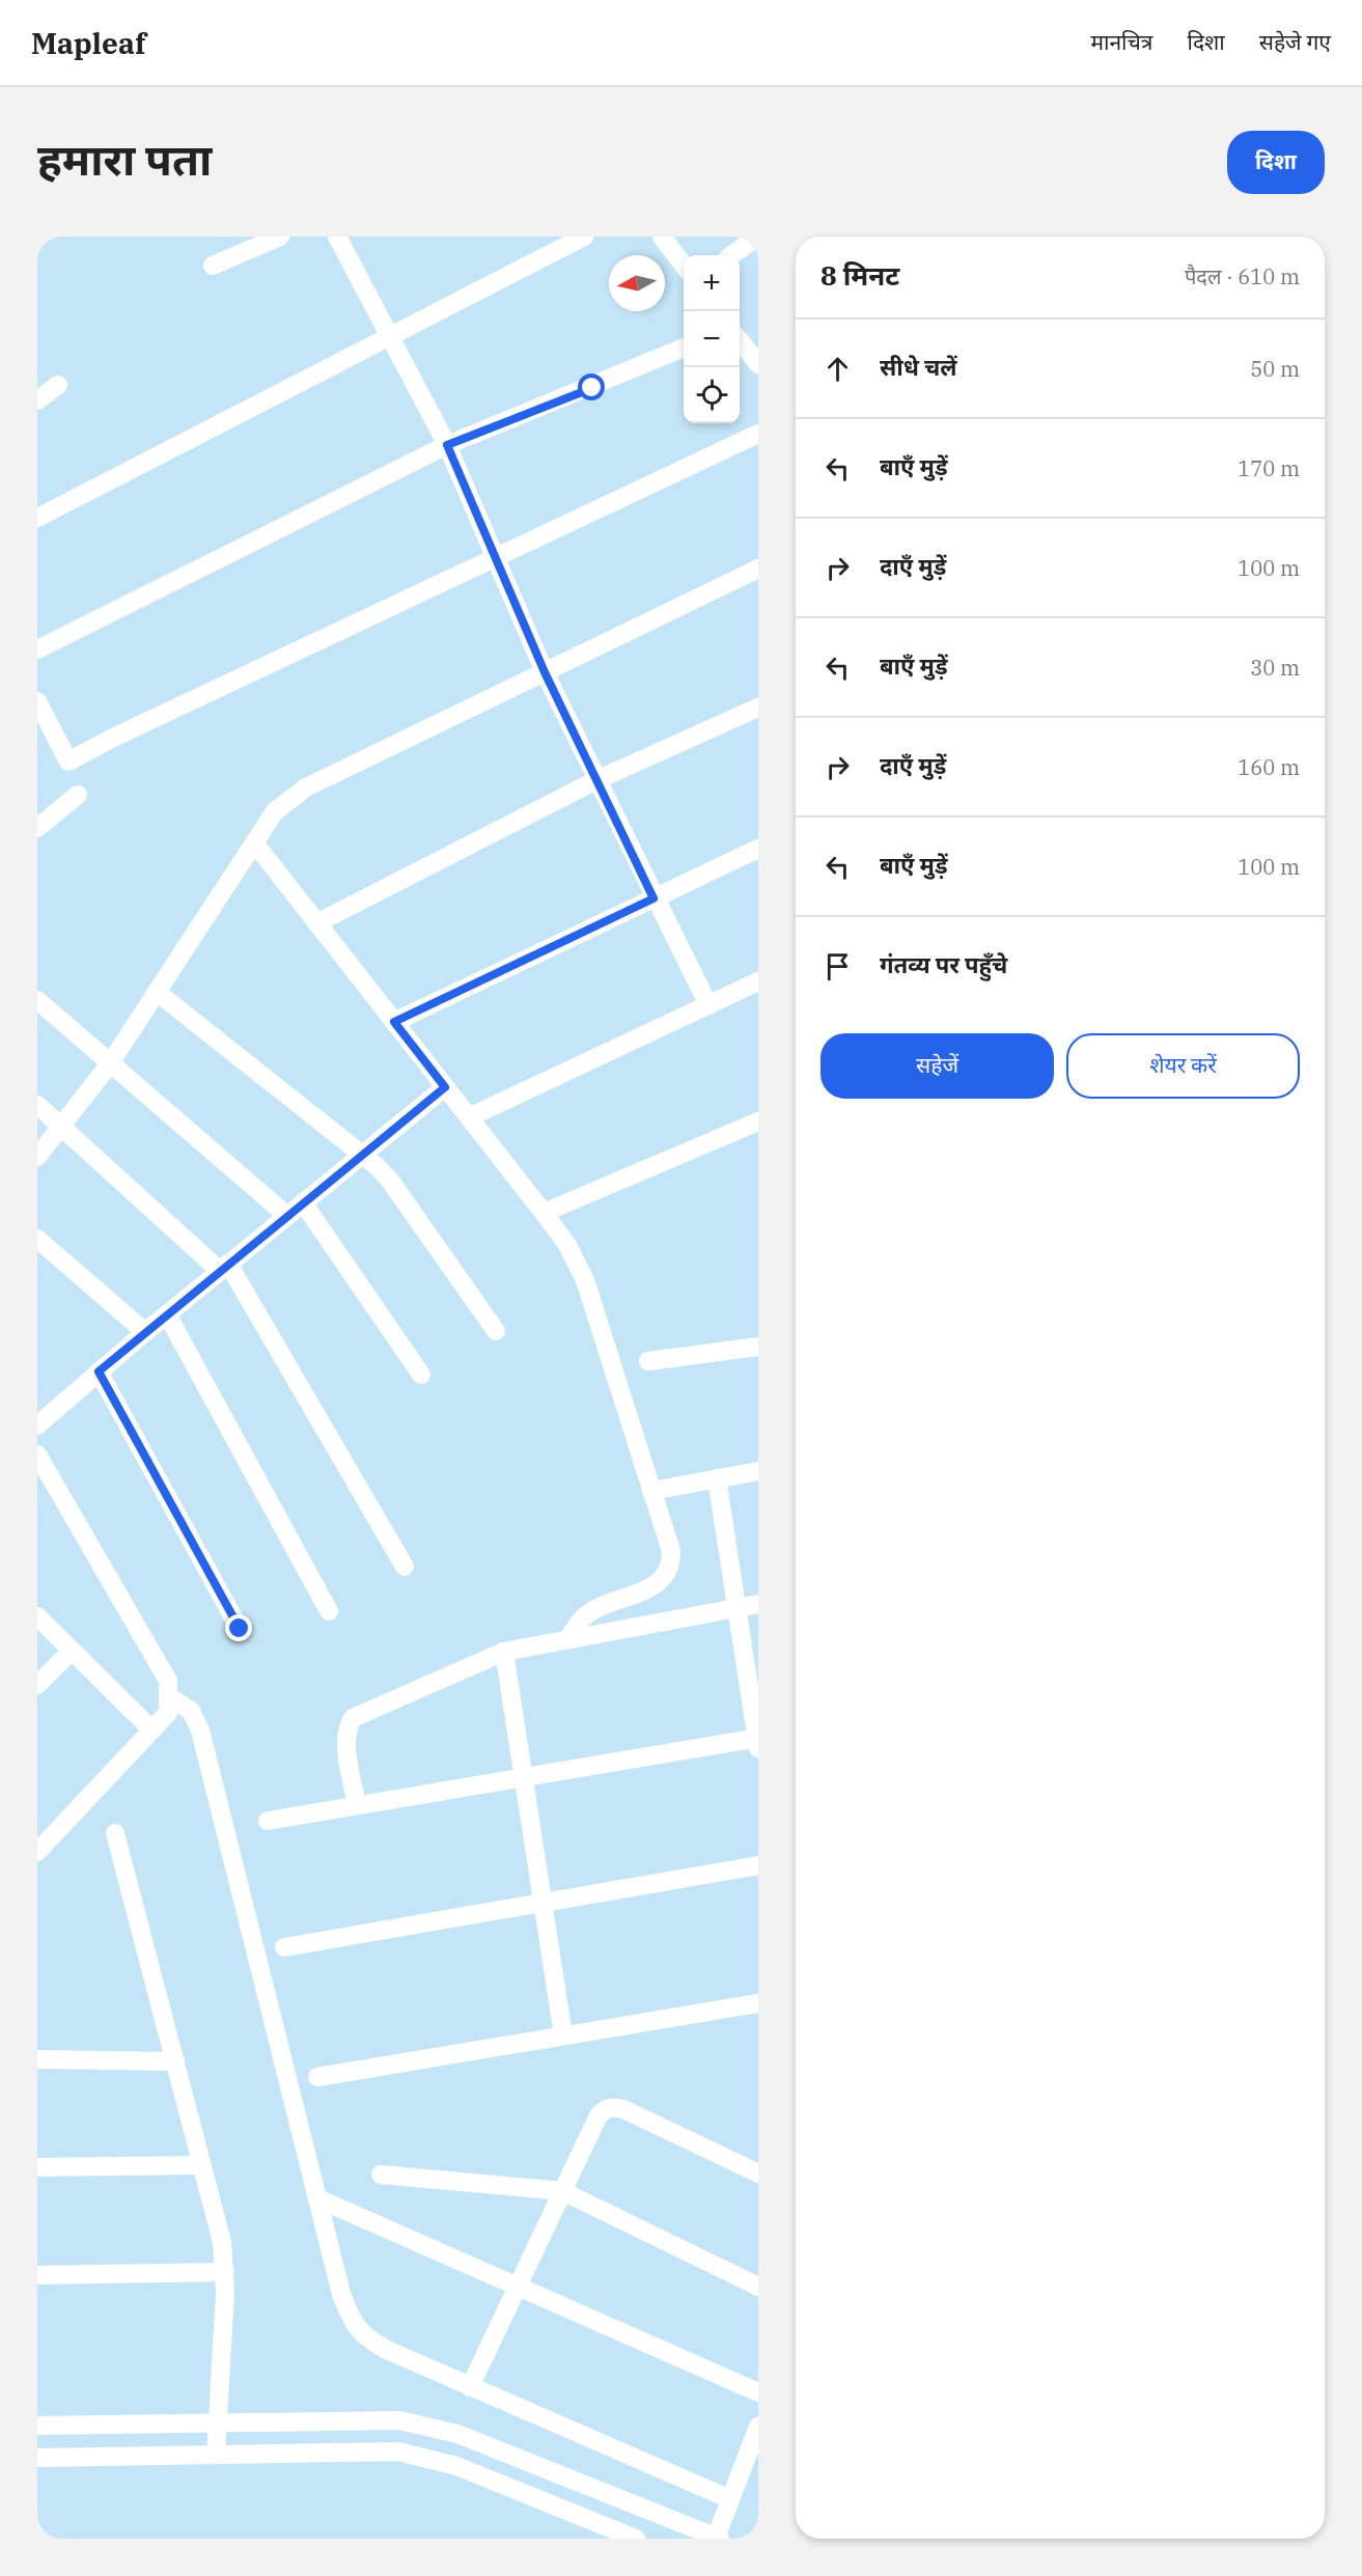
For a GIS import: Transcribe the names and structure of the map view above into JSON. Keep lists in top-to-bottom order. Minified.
{"north":"left","page":{"header":"Mapleaf","nav":["मानचित्र","दिशा","सहेजे गए"],"title":"हमारा पता","buttons":["दिशा",["सहेजें","शेयर करें"]],"heading":["8 मिनट","पैदल · 610 m"],"map_buttons":["+","−"],"list":[["सीधे चलें","50 m"],["बाएँ मुड़ें","170 m"],["दाएँ मुड़ें","100 m"],["बाएँ मुड़ें","30 m"],["दाएँ मुड़ें","160 m"],["बाएँ मुड़ें","100 m"],"गंतव्य पर पहुँचे"]}}
